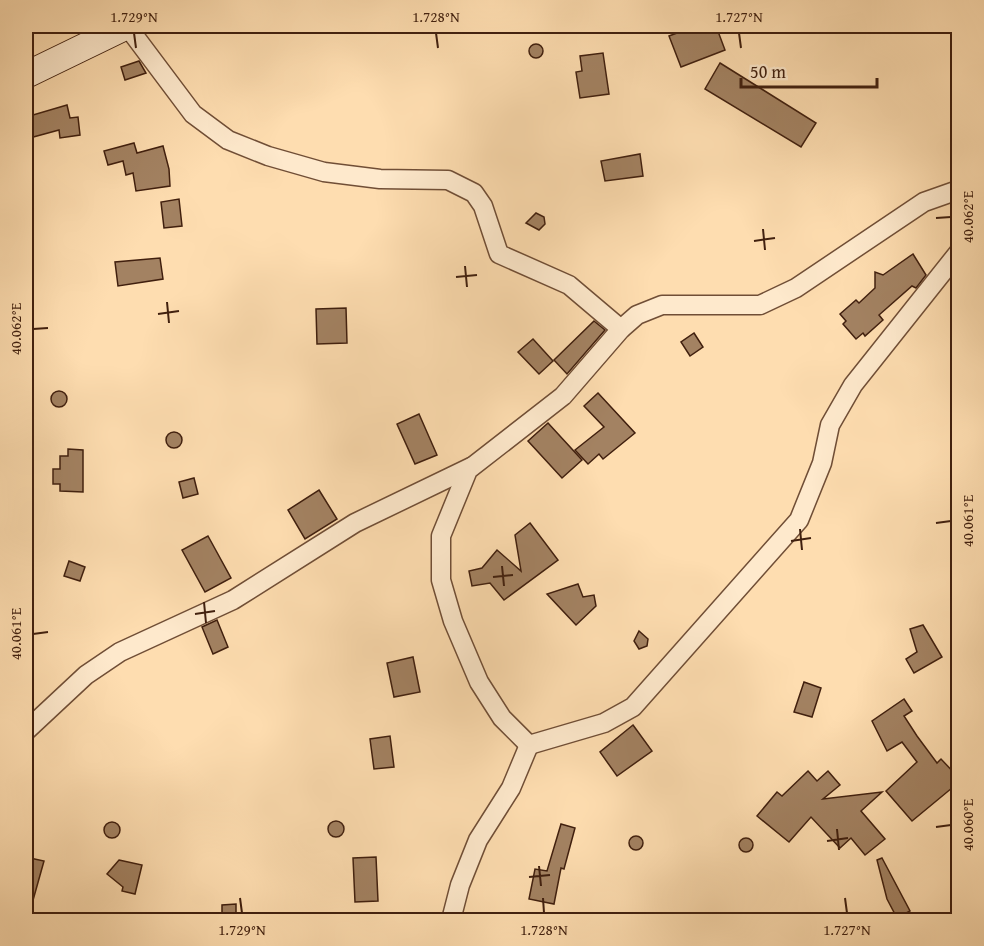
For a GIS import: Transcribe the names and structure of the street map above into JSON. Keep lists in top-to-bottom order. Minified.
{"scale_bar":"50 m","coordinates":["1.729°N","1.728°N","1.727°N","40.062°E","40.061°E","40.060°E"]}
